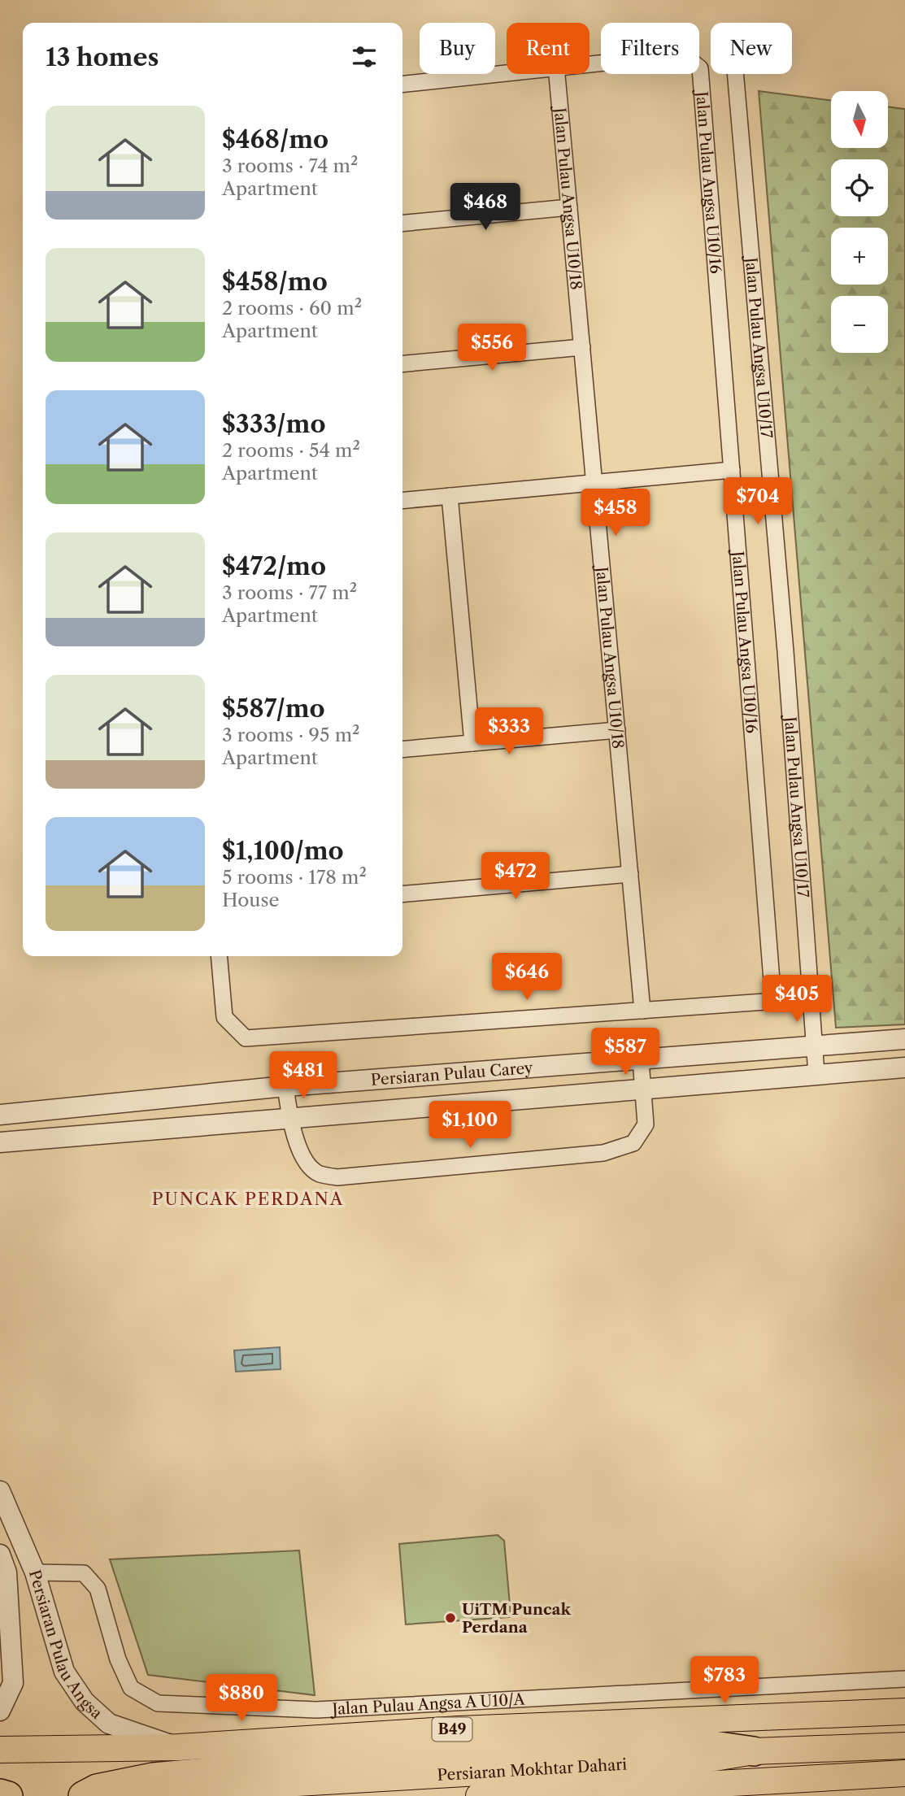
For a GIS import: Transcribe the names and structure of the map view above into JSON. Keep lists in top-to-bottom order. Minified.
{"streets":{"main road":["B49","Persiaran Mokhtar Dahari"],"street":["Jalan Pulau Angsa U10/16","Jalan Pulau Angsa U10/18","Jalan Pulau Angsa U10/17","Persiaran Pulau Carey","Persiaran Pulau Angsa","Jalan Pulau Angsa A U10/A"]},"crossings":[["Jalan Pulau Angsa U10/17","Persiaran Pulau Carey"],["Persiaran Pulau Angsa","Jalan Pulau Angsa A U10/A"],["Persiaran Pulau Angsa","B49"]],"districts":["PUNCAK PERDANA"],"places":["UiTM Puncak Perdana"],"north":"bottom","page":{"chip":["Buy","Rent","Filters","New"],"heading":"13 homes","map_buttons":["+","−"],"list":[{"name":"$468/mo","note":"3 rooms · 74 m² · Apartment"},{"name":"$458/mo","note":"2 rooms · 60 m² · Apartment"},{"name":"$333/mo","note":"2 rooms · 54 m² · Apartment"},{"name":"$472/mo","note":"3 rooms · 77 m² · Apartment"},{"name":"$587/mo","note":"3 rooms · 95 m² · Apartment"},{"name":"$1,100/mo","note":"5 rooms · 178 m² · House"}],"price":["$468","$556","$704","$458","$333","$472","$646","$405","$587","$481","$1,100","$783","$880"]}}
